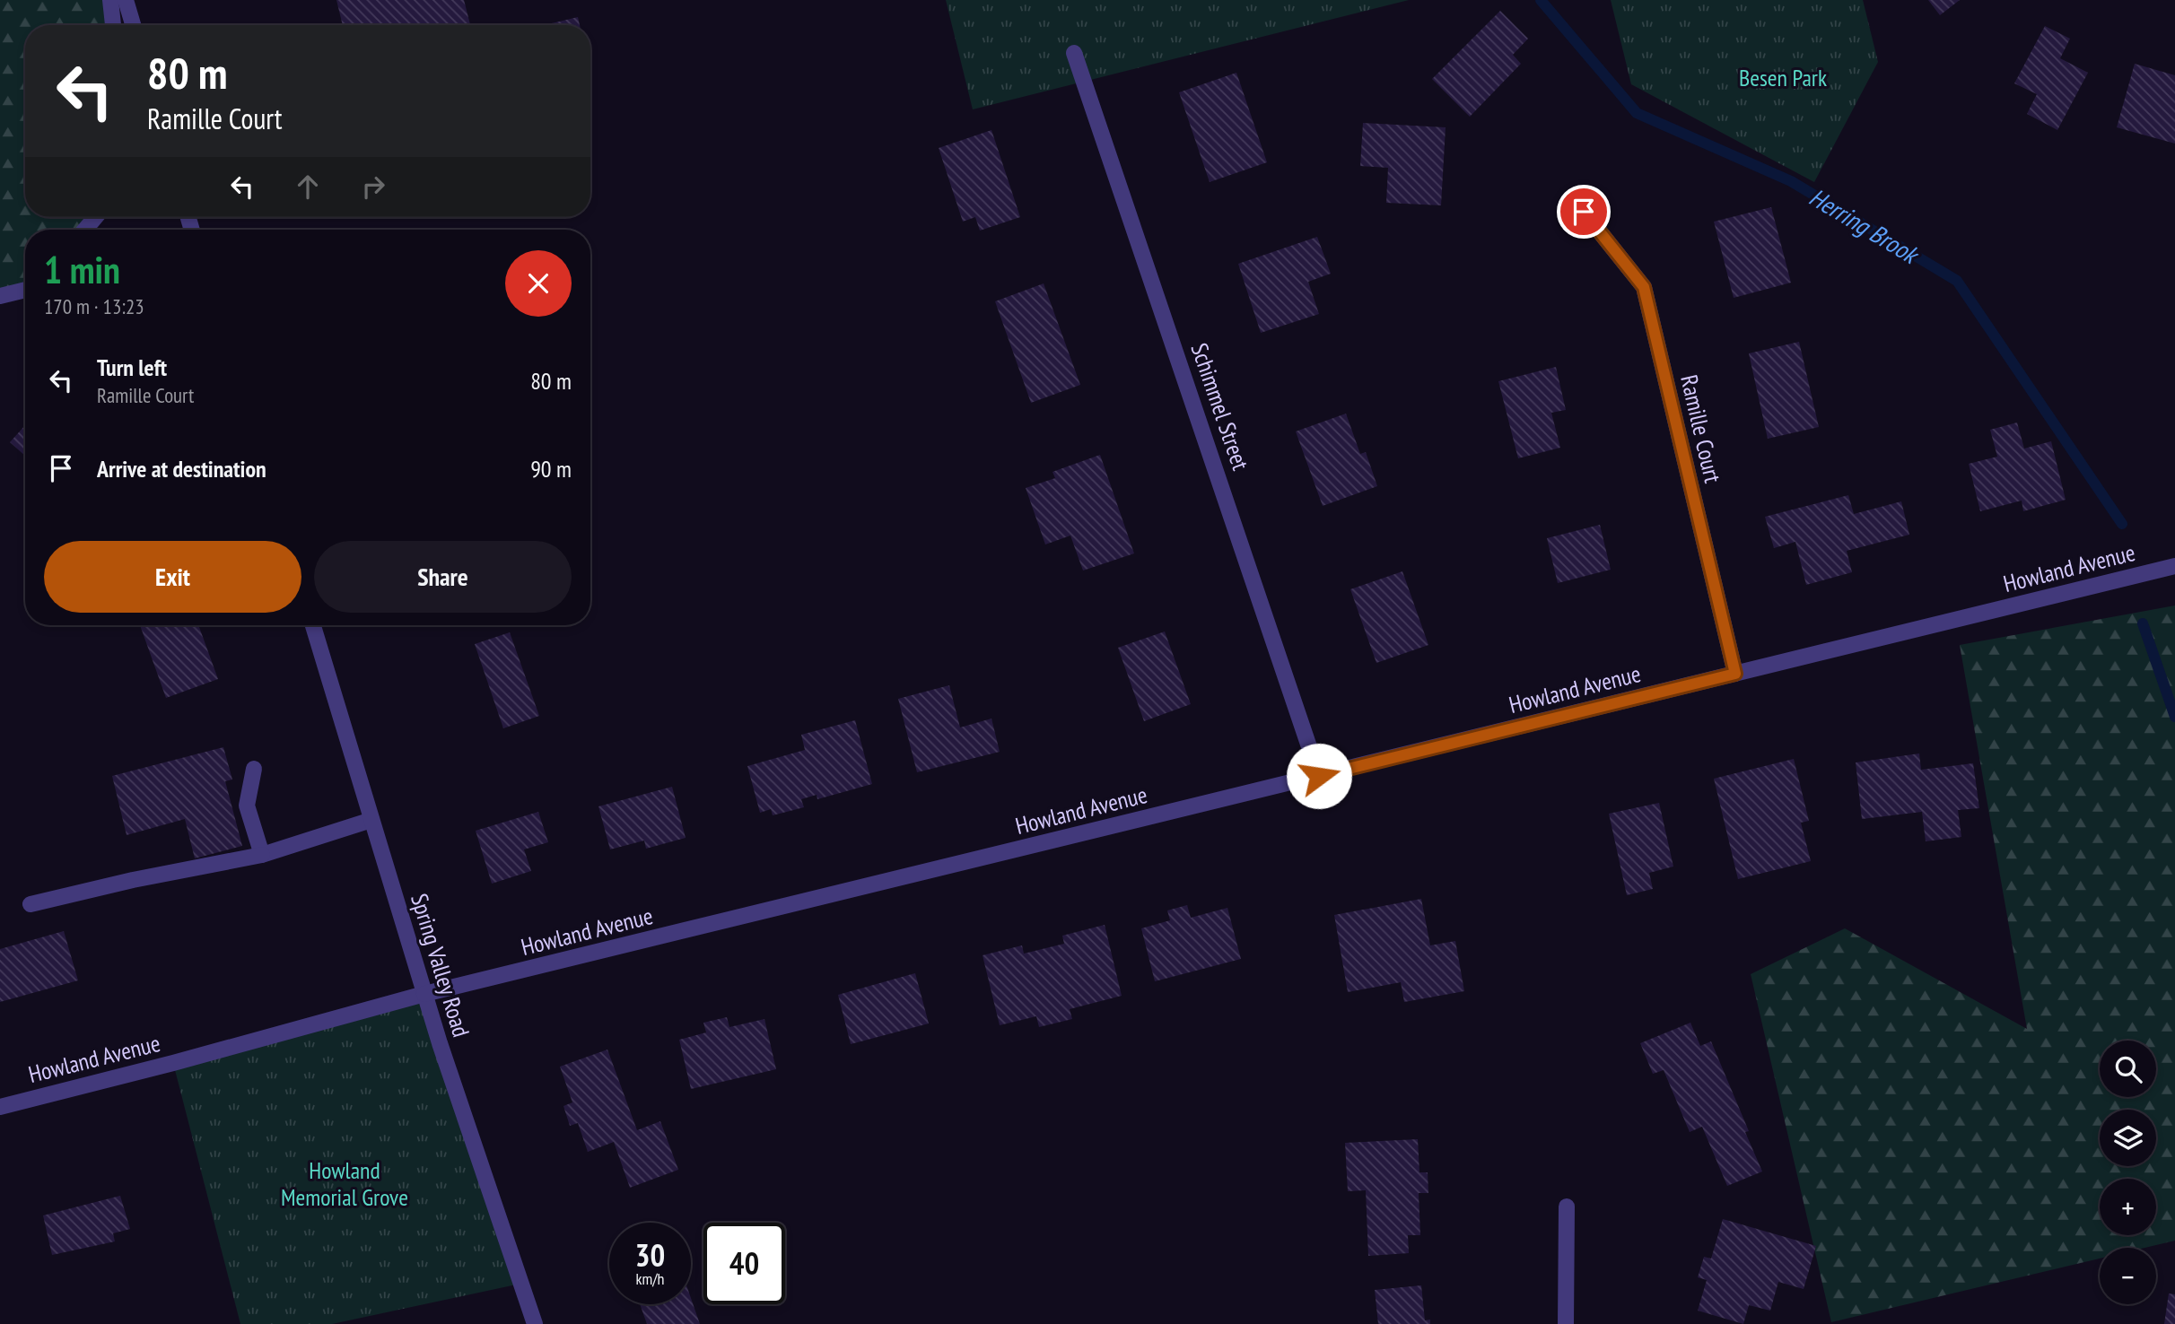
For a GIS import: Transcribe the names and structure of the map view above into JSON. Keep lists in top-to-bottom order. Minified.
{"streets":{"street":["Schimmel Street","Ramille Court","Howland Avenue","Spring Valley Road"]},"crossings":[["Schimmel Street","Howland Avenue"],["Ramille Court","Howland Avenue"],["Howland Avenue","Spring Valley Road"]],"water":["Herring Brook"],"parks":["Besen Park","Howland Memorial Grove"],"page":{"turn":["80 m","Ramille Court"],"heading":["1 min","170 m · 13:23"],"list":[{"name":"Turn left","note":"Ramille Court","value":"80 m"},{"name":"Arrive at destination","value":"90 m"}],"buttons":["Exit","Share"],"map_buttons":["+","−"],"speed":"30 km/h","limit":"40"}}
